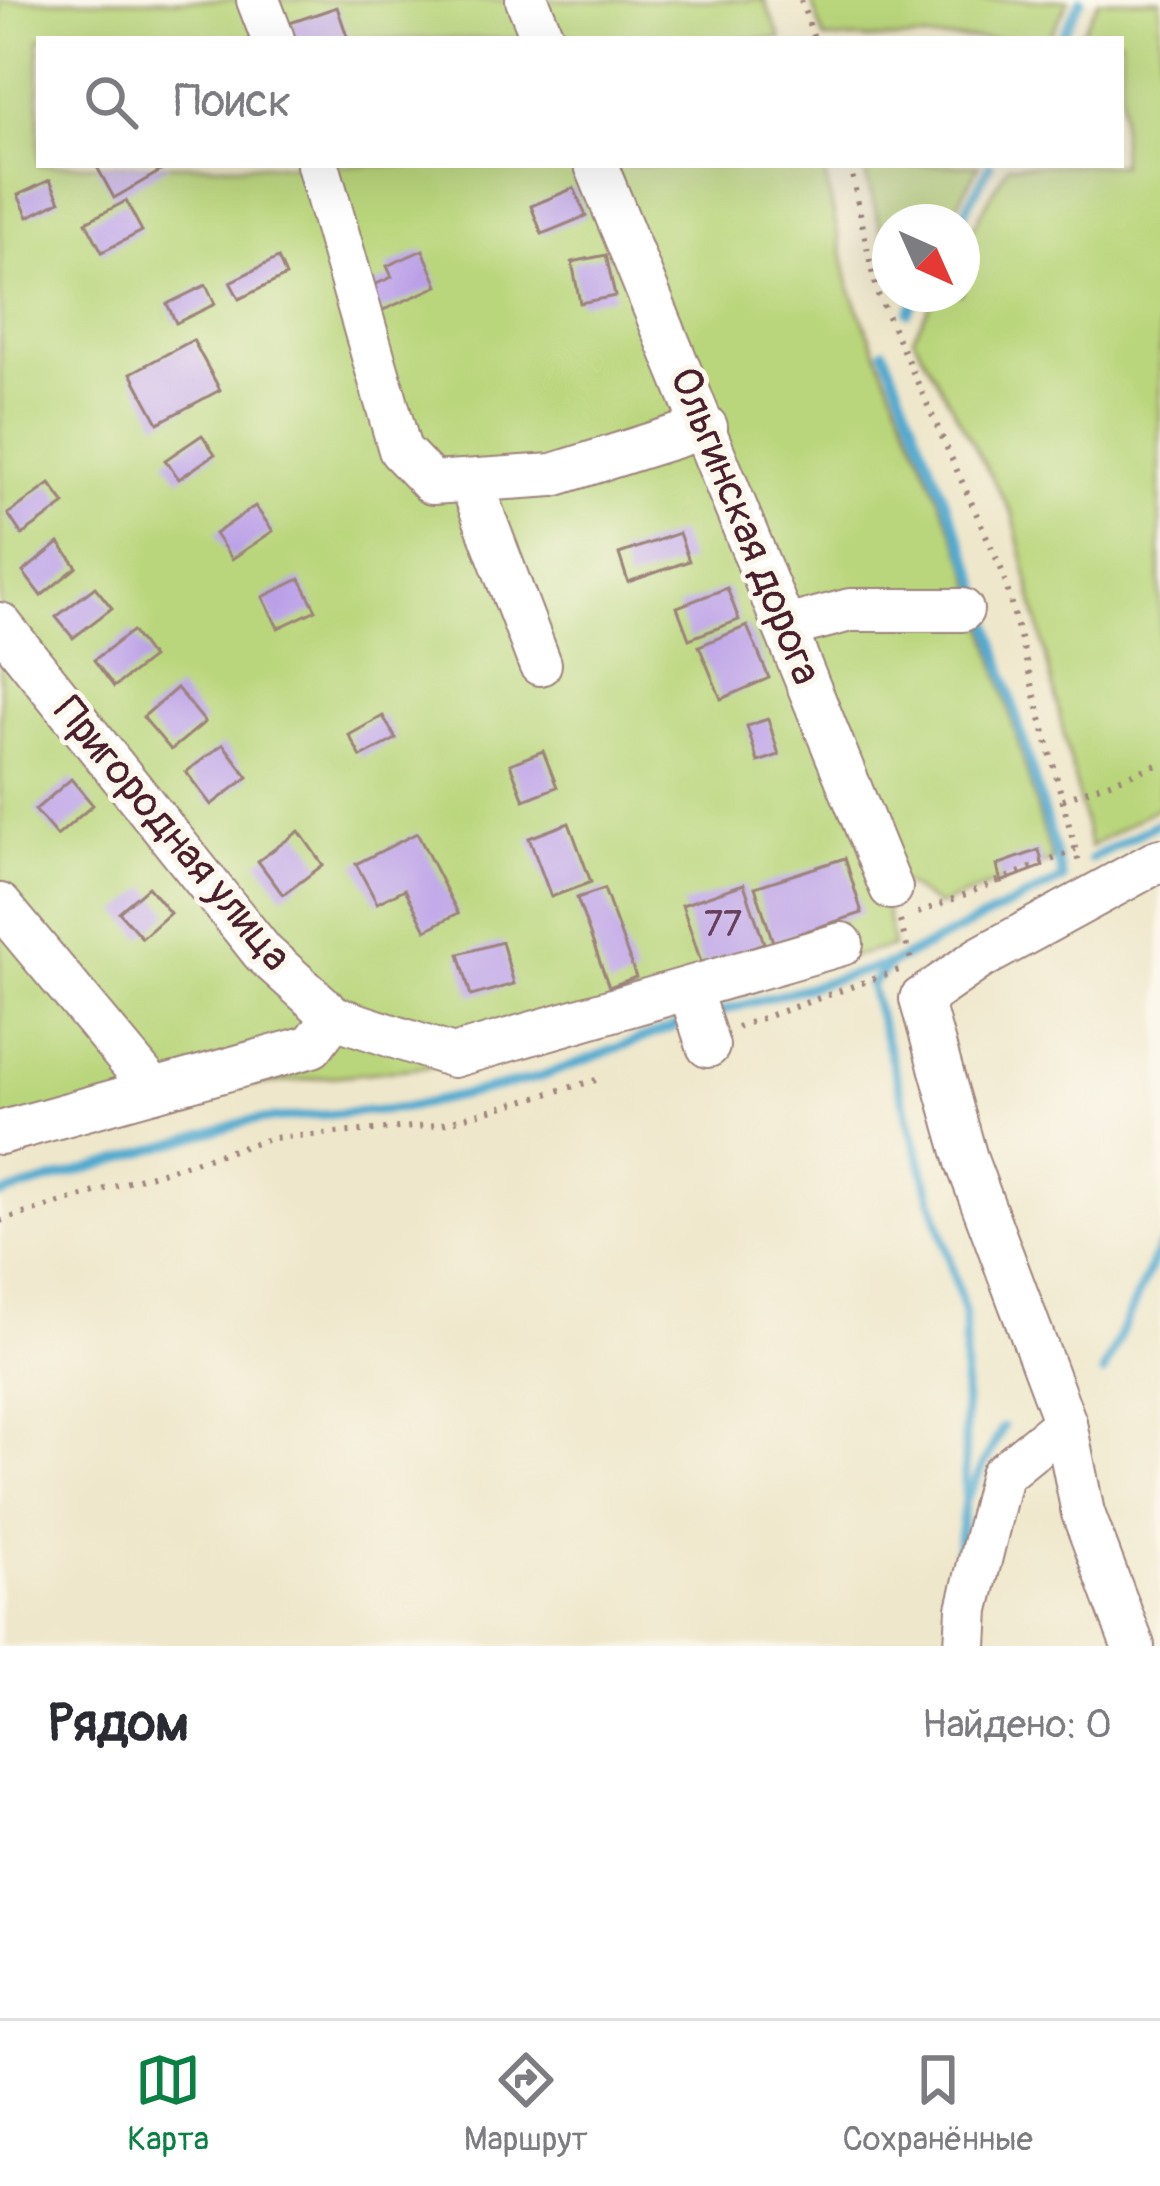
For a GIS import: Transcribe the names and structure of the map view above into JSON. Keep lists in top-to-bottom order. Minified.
{"streets":{"street":["Ольгинская дорога","Пригородная улица"]},"house_numbers":["77"],"north":"bottom right","page":{"search":"Поиск","heading":["Рядом","Найдено: 0"],"nav":["Карта","Маршрут","Сохранённые"]}}
